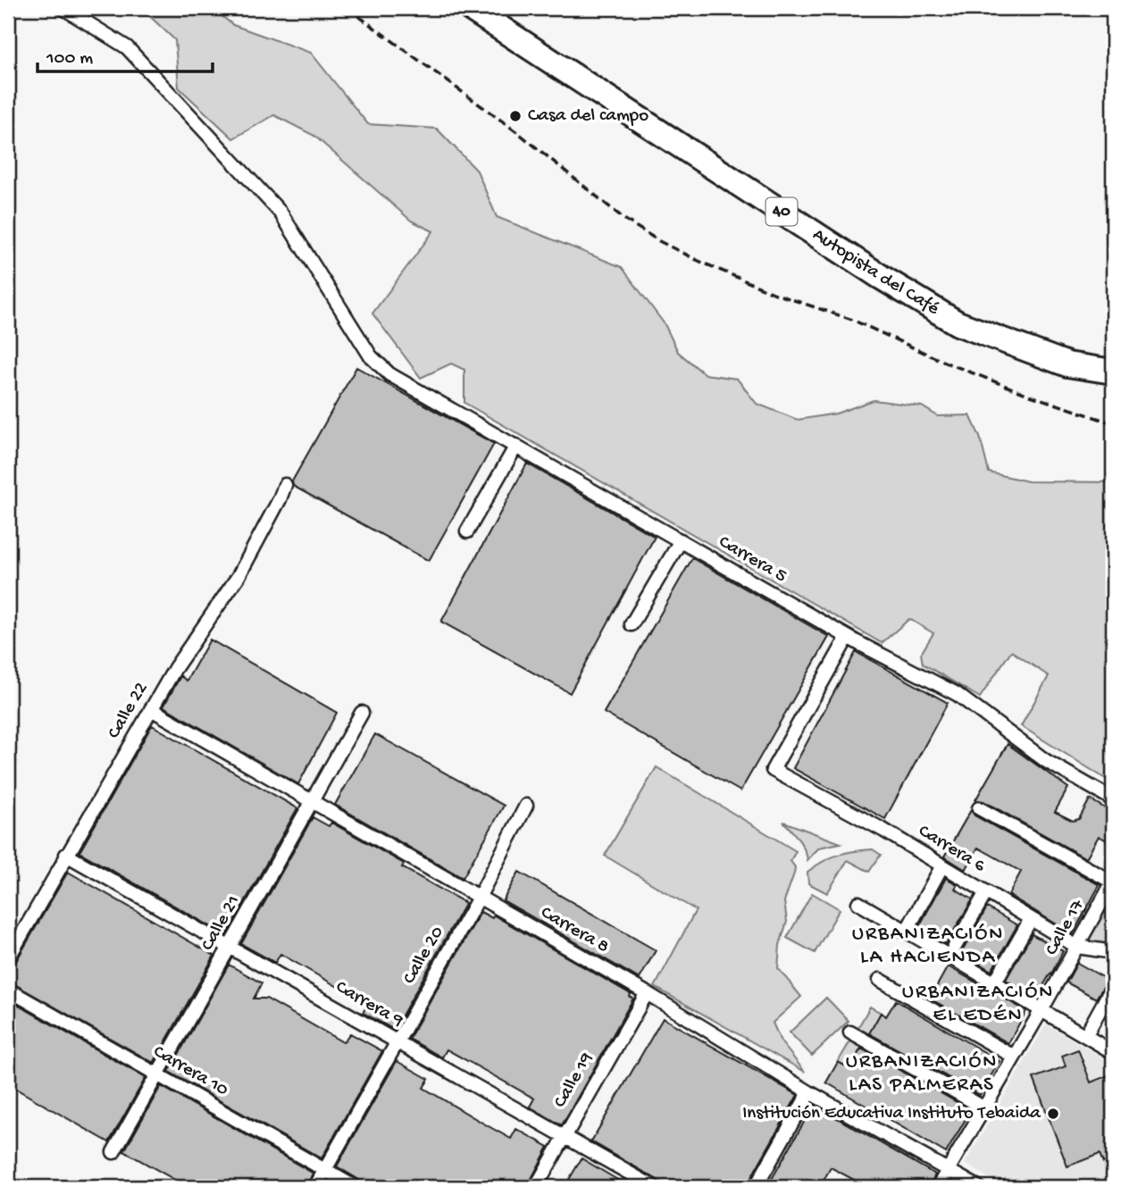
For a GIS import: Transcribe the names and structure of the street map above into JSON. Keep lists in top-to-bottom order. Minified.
{"streets":{"highway":["40","Autopista del Café"],"street":["Carrera 5","Calle 22","Carrera 6","Calle 21","Calle 17","Carrera 8","Calle 20","Carrera 9","Carrera 10","Calle 19"]},"crossings":[["Carrera 5","Carrera 6"],["Calle 22","Carrera 8"],["Calle 22","Carrera 9"],["Carrera 6","Calle 17"],["Calle 21","Carrera 8"],["Calle 21","Carrera 9"],["Calle 21","Carrera 10"],["Calle 17","Carrera 8"],["Carrera 8","Calle 20"],["Carrera 8","Calle 19"],["Calle 20","Carrera 9"],["Calle 20","Carrera 10"],["Carrera 9","Calle 19"]],"districts":["URBANIZACIÓN LA HACIENDA","URBANIZACIÓN EL EDÉN","URBANIZACIÓN LAS PALMERAS"],"places":["Casa del campo","Institución Educativa Instituto Tebaida"],"scale_bar":"100 m"}
